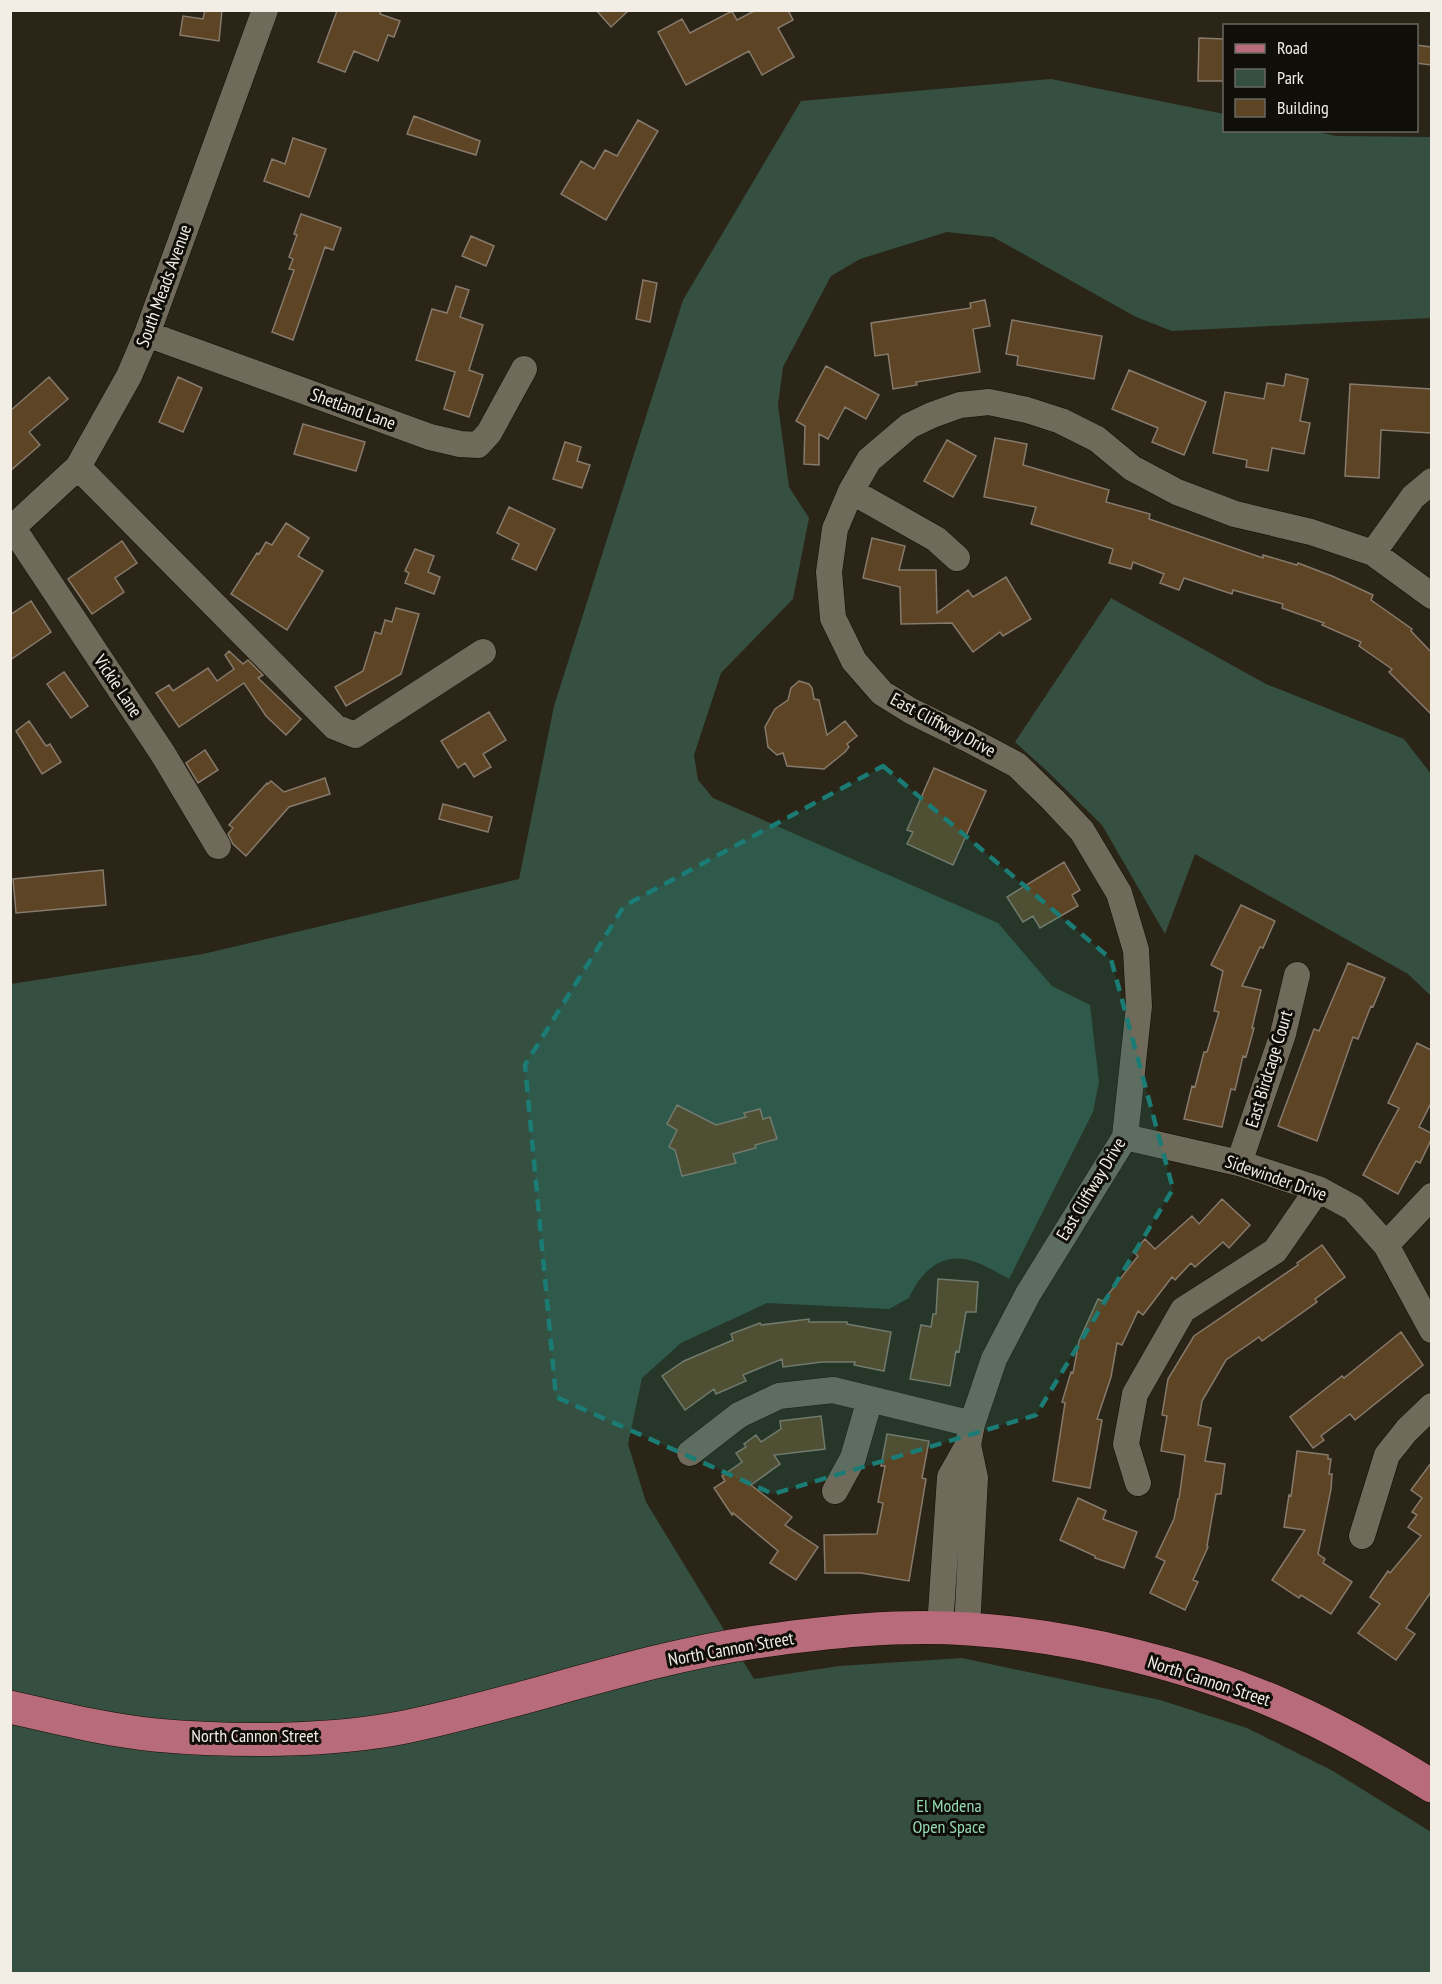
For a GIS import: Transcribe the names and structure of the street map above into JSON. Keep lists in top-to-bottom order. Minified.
{"streets":{"main road":["North Cannon Street"],"street":["South Meads Avenue","Shetland Lane","Vickie Lane","East Cliffway Drive","East Birdcage Court","Sidewinder Drive"]},"crossings":[["South Meads Avenue","Shetland Lane"],["South Meads Avenue","Vickie Lane"],["East Cliffway Drive","Sidewinder Drive"],["East Birdcage Court","Sidewinder Drive"]],"parks":["El Modena Open Space"],"legend":["Road","Park","Building"]}
